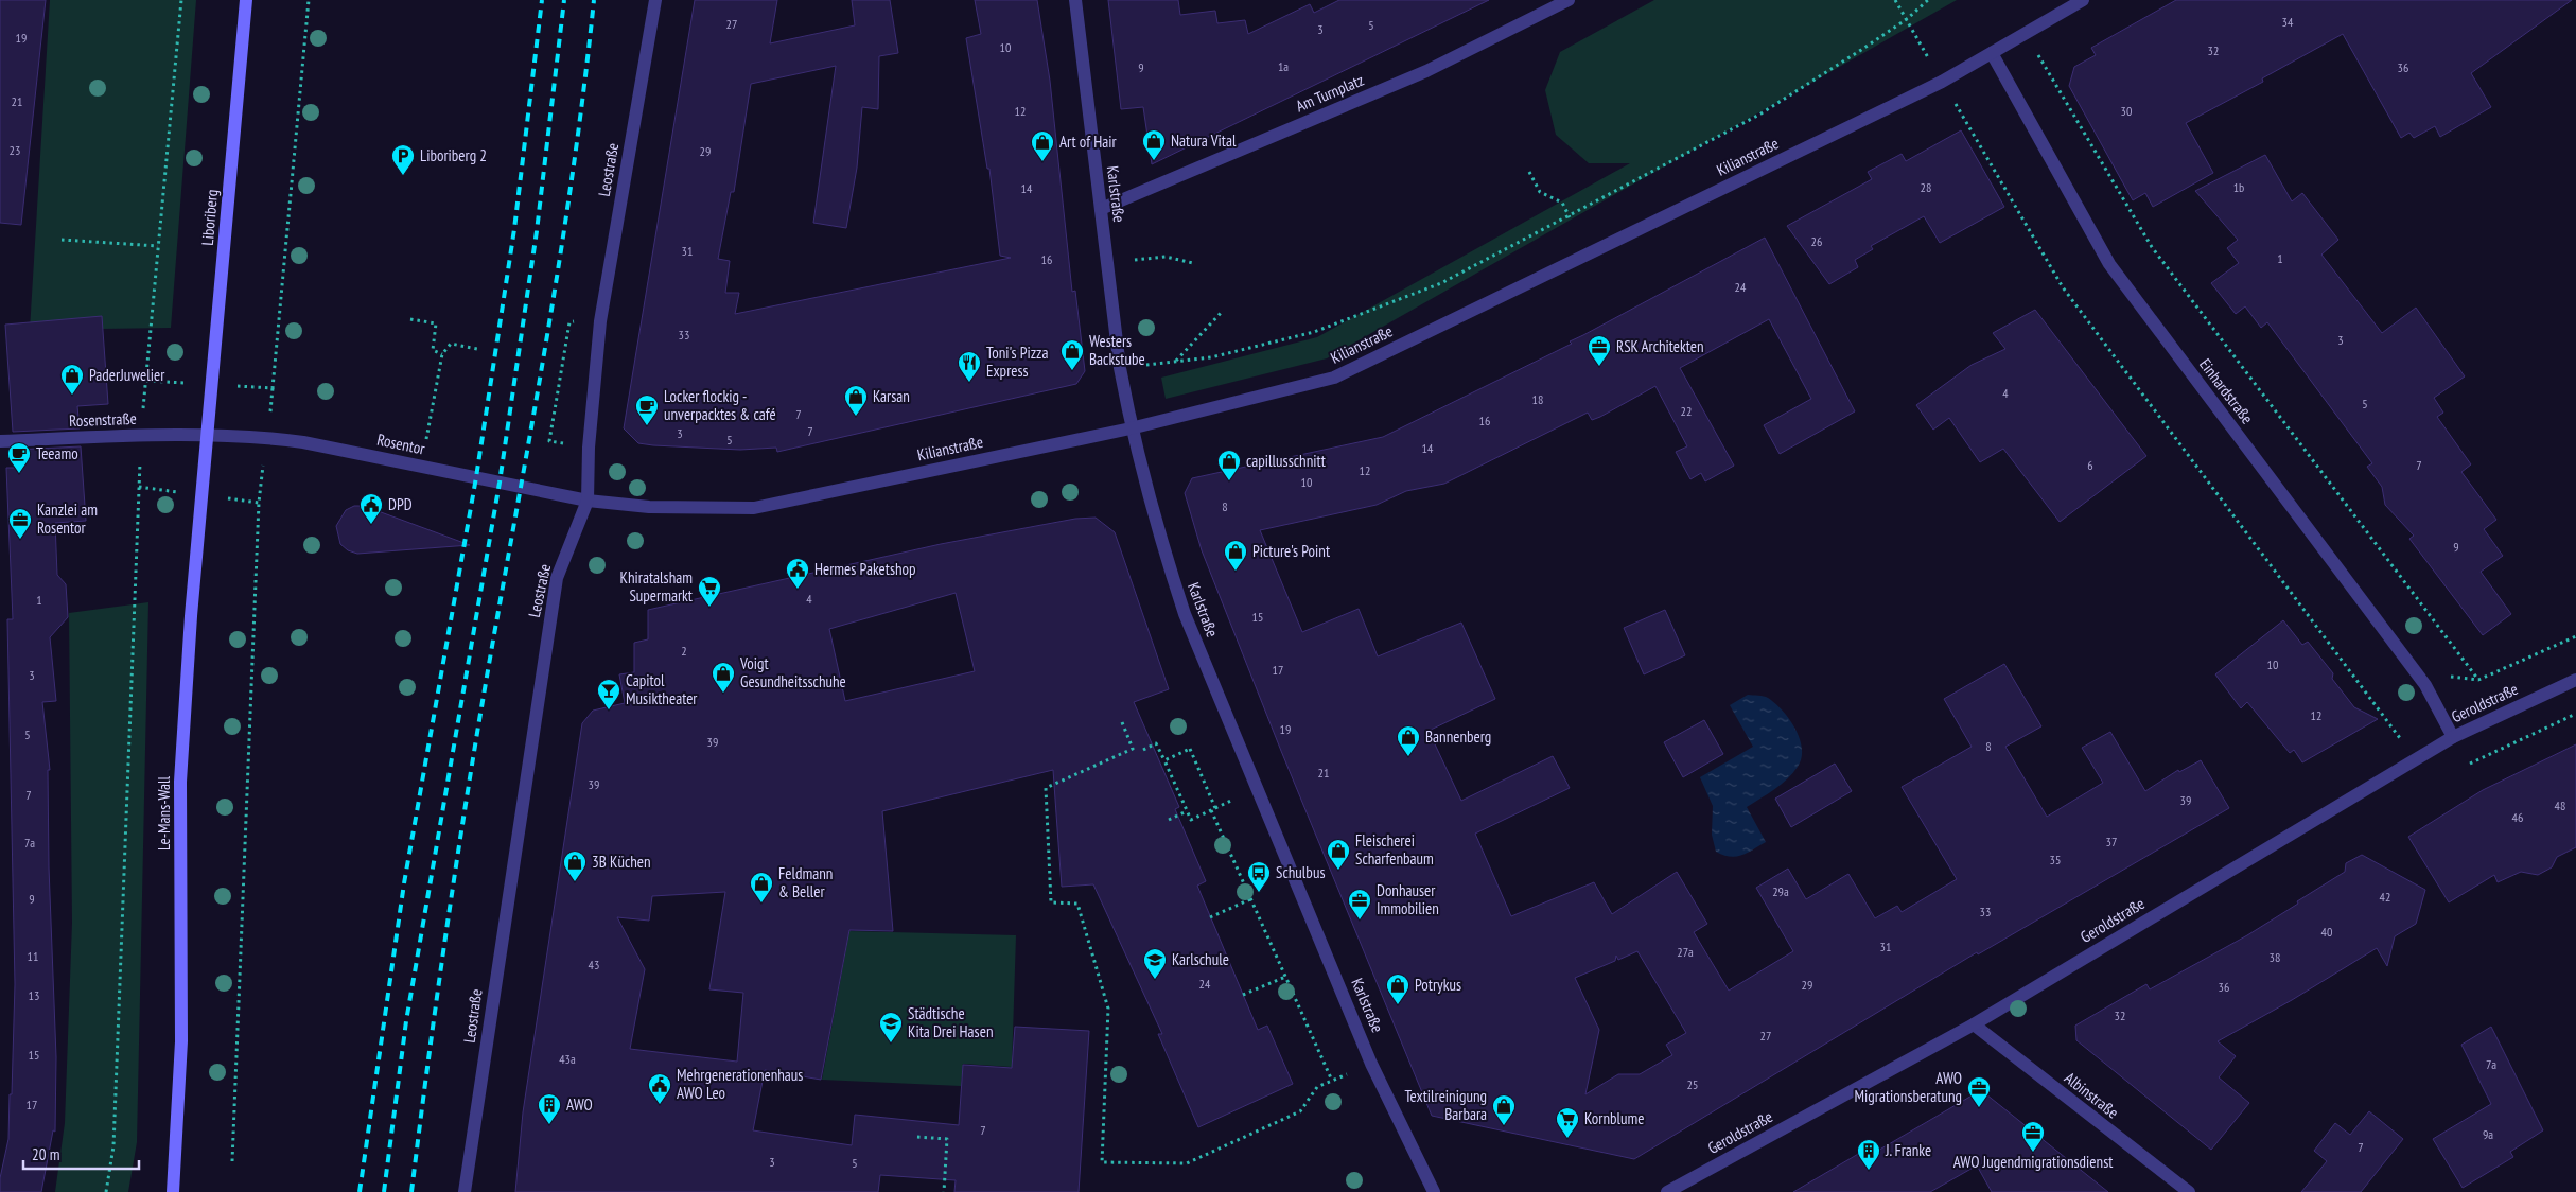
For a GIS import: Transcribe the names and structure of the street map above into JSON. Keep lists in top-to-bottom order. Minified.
{"streets":{"main road":["Liboriberg","Le-Mans-Wall"],"street":["Am Turnplatz","Kilianstraße","Leostraße","Karlstraße","Einhardstraße","Rosenstraße","Rosentor","Geroldstraße","Albinstraße"]},"crossings":[["Am Turnplatz","Karlstraße"],["Kilianstraße","Leostraße"],["Kilianstraße","Karlstraße"],["Kilianstraße","Einhardstraße"],["Kilianstraße","Rosentor"],["Leostraße","Rosentor"],["Liboriberg","Rosenstraße"],["Liboriberg","Rosentor"],["Liboriberg","Le-Mans-Wall"],["Einhardstraße","Geroldstraße"],["Rosenstraße","Rosentor"],["Rosenstraße","Le-Mans-Wall"],["Rosentor","Le-Mans-Wall"],["Geroldstraße","Albinstraße"]],"places":{"shop":["Natura Vital","Art of Hair","Westers Backstube","PaderJuwelier","Karsan","capillusschnitt","Picture's Point","Voigt Gesundheitsschuhe","Bannenberg","Fleischerei Scharfenbaum","3B Küchen","Feldmann & Beller","Potrykus","Textilreinigung Barbara"],"parking":["Liboriberg 2"],"office":["RSK Architekten","Kanzlei am Rosentor","Donhauser Immobilien","AWO Migrationsberatung","AWO Jugendmigrationsdienst"],"restaurant":["Toni's Pizza Express"],"cafe":["Locker flockig - unverpacktes & café","Teeamo"],"public building":["DPD","Hermes Paketshop","Mehrgenerationenhaus AWO Leo"],"supermarket":["Khiratalsham Supermarkt","Kornblume"],"bar":["Capitol Musiktheater"],"bus stop":["Schulbus"],"school or university":["Karlschule","Städtische Kita Drei Hasen"],"building":["AWO","J. Franke"]},"house_numbers":["34","27","5","3","19","10","32","1a","9","36","21","12","30","23","29","28","1b","14","26","31","1","16","24","33","3","4","18","5","22","7","16","7","3","5","14","6","7","12","10","8","9","4","1","15","2","10","17","3","12","19","5","39","8","21","39","7","39","48","46","37","7a","35","29a","42","9","33","40","31","27a","11","38","43","24","29","36","13","32","27","15","43a","7a","25","17","7","9a","7","3","5"],"scale_bar":"20 m"}
